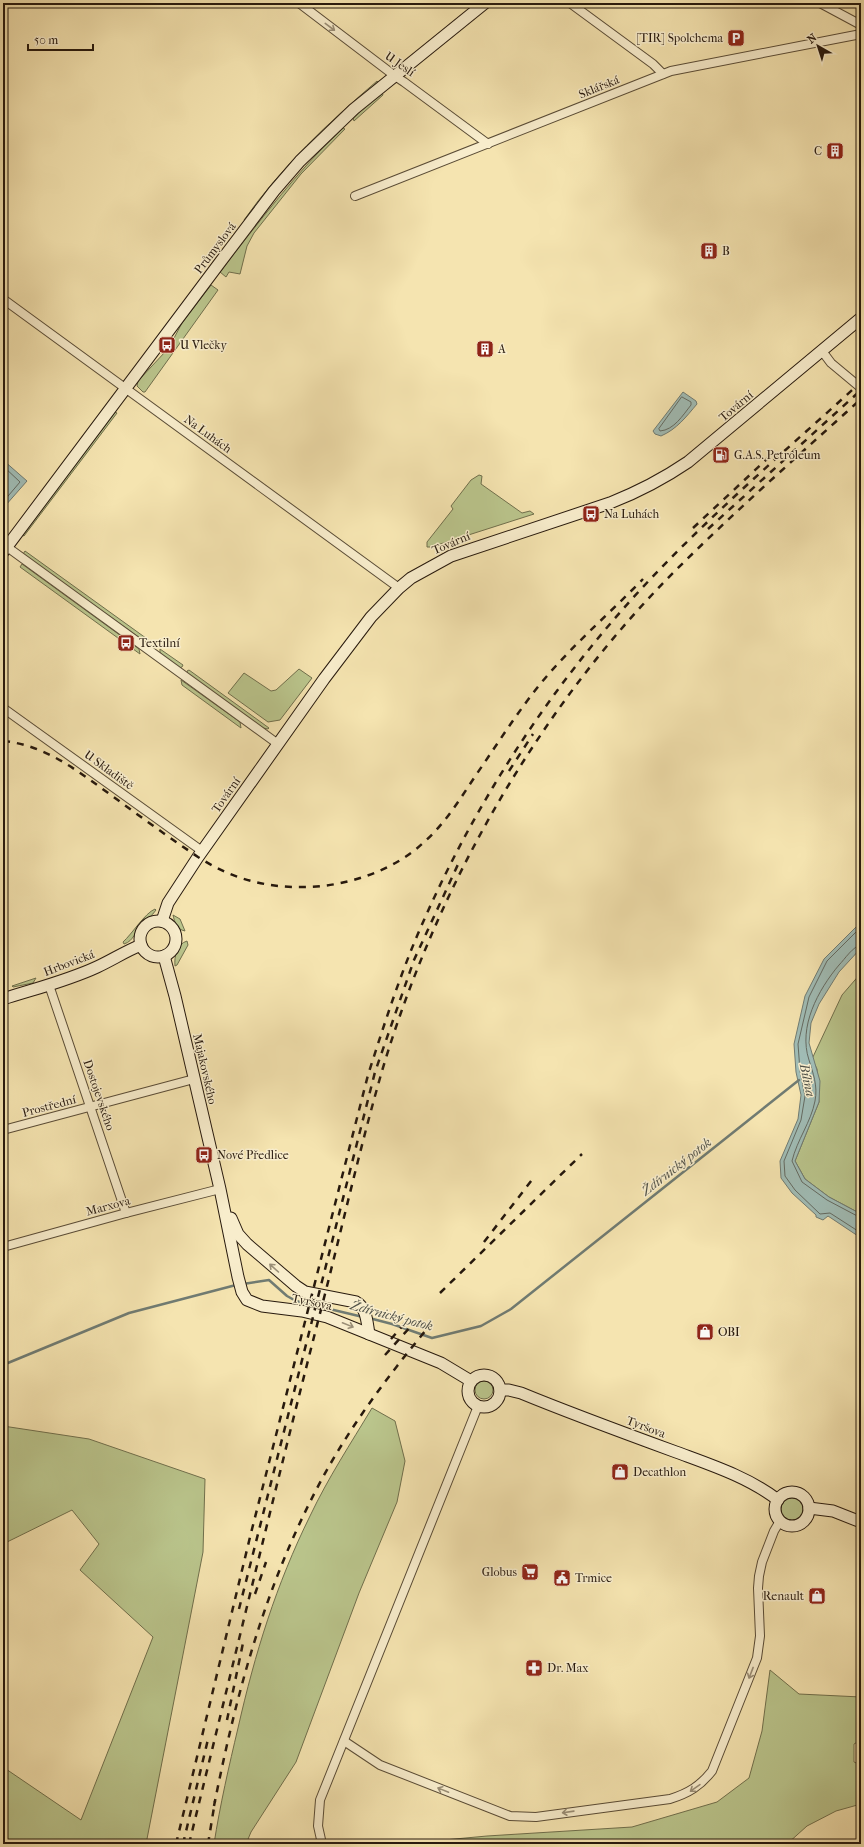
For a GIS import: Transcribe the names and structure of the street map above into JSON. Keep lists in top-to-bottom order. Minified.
{"streets":{"street":["U Jeslí","Sklářská","Průmyslová","Tovární","Na Luhách","U Skladiště","Hrbovická","Majakovského","Dostojevského","Prostřední","Marxova","Tyršova"]},"crossings":[["U Jeslí","Sklářská"],["U Jeslí","Průmyslová"],["Průmyslová","Na Luhách"],["Tovární","Na Luhách"],["Tovární","U Skladiště"],["Tovární","Hrbovická"],["Tovární","Majakovského"],["Hrbovická","Majakovského"],["Hrbovická","Dostojevského"],["Majakovského","Prostřední"],["Majakovského","Marxova"],["Majakovského","Tyršova"],["Dostojevského","Prostřední"],["Dostojevského","Marxova"]],"one_way":["U Jeslí"],"water":["Bílina","Ždírnický potok"],"places":{"parking":["[TIR] Spolchema"],"building":["C","B","A"],"bus stop":["U Vlečky","Na Luhách","Textilní","Nové Předlice"],"fuel station":["G.A.S. Petroleum"],"shop":["OBI","Decathlon","Renault"],"supermarket":["Globus"],"public building":["Trmice"],"pharmacy":["Dr. Max"]},"scale_bar":"50 m","north":"top left"}
